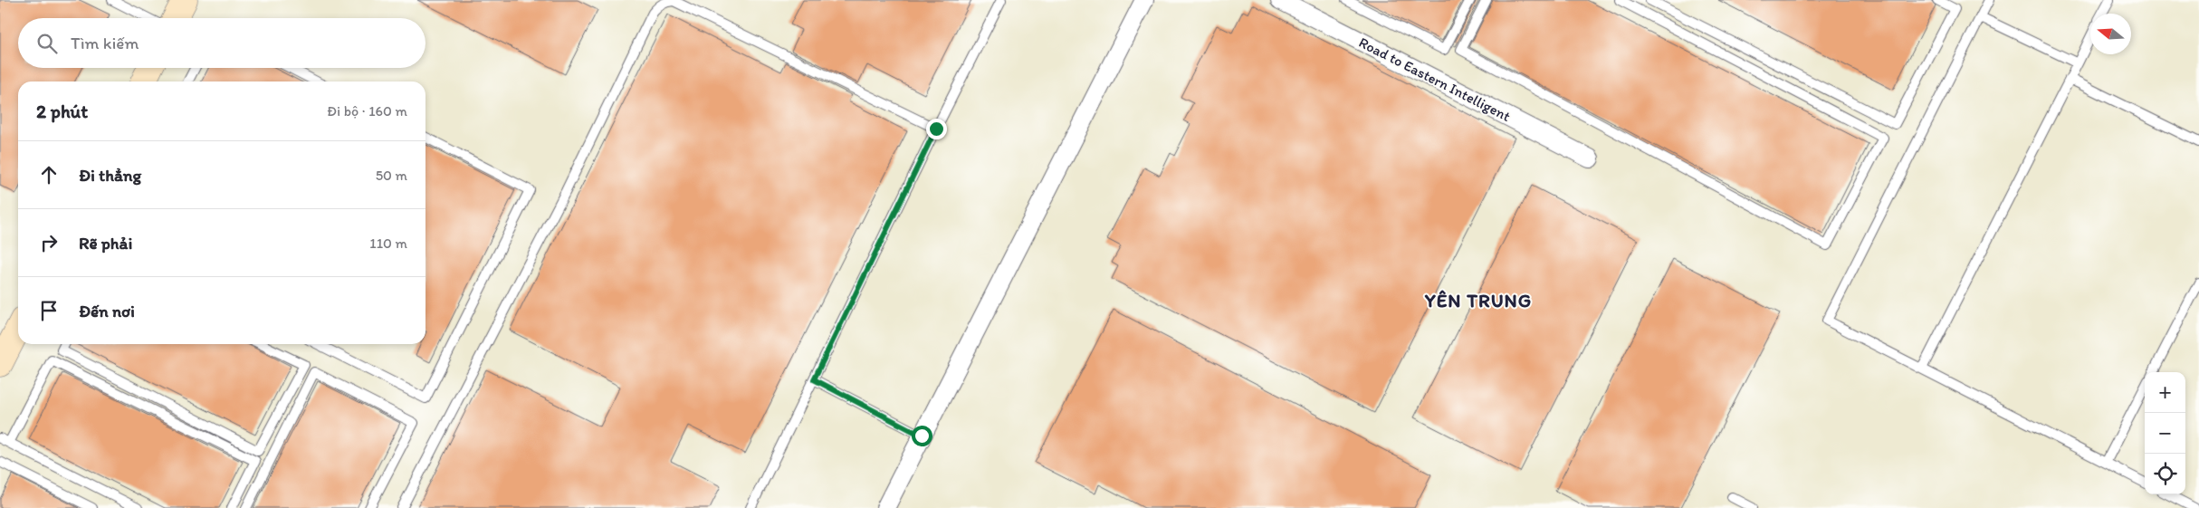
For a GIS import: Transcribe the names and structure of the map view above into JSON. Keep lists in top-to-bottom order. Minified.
{"streets":{"street":["Road to Eastern Intelligent"]},"districts":["YÊN TRUNG"],"north":"left","page":{"search":"Tìm kiếm","heading":["2 phút","Đi bộ · 160 m"],"list":[["Đi thẳng","50 m"],["Rẽ phải","110 m"],"Đến nơi"],"map_buttons":["+","−"]}}
